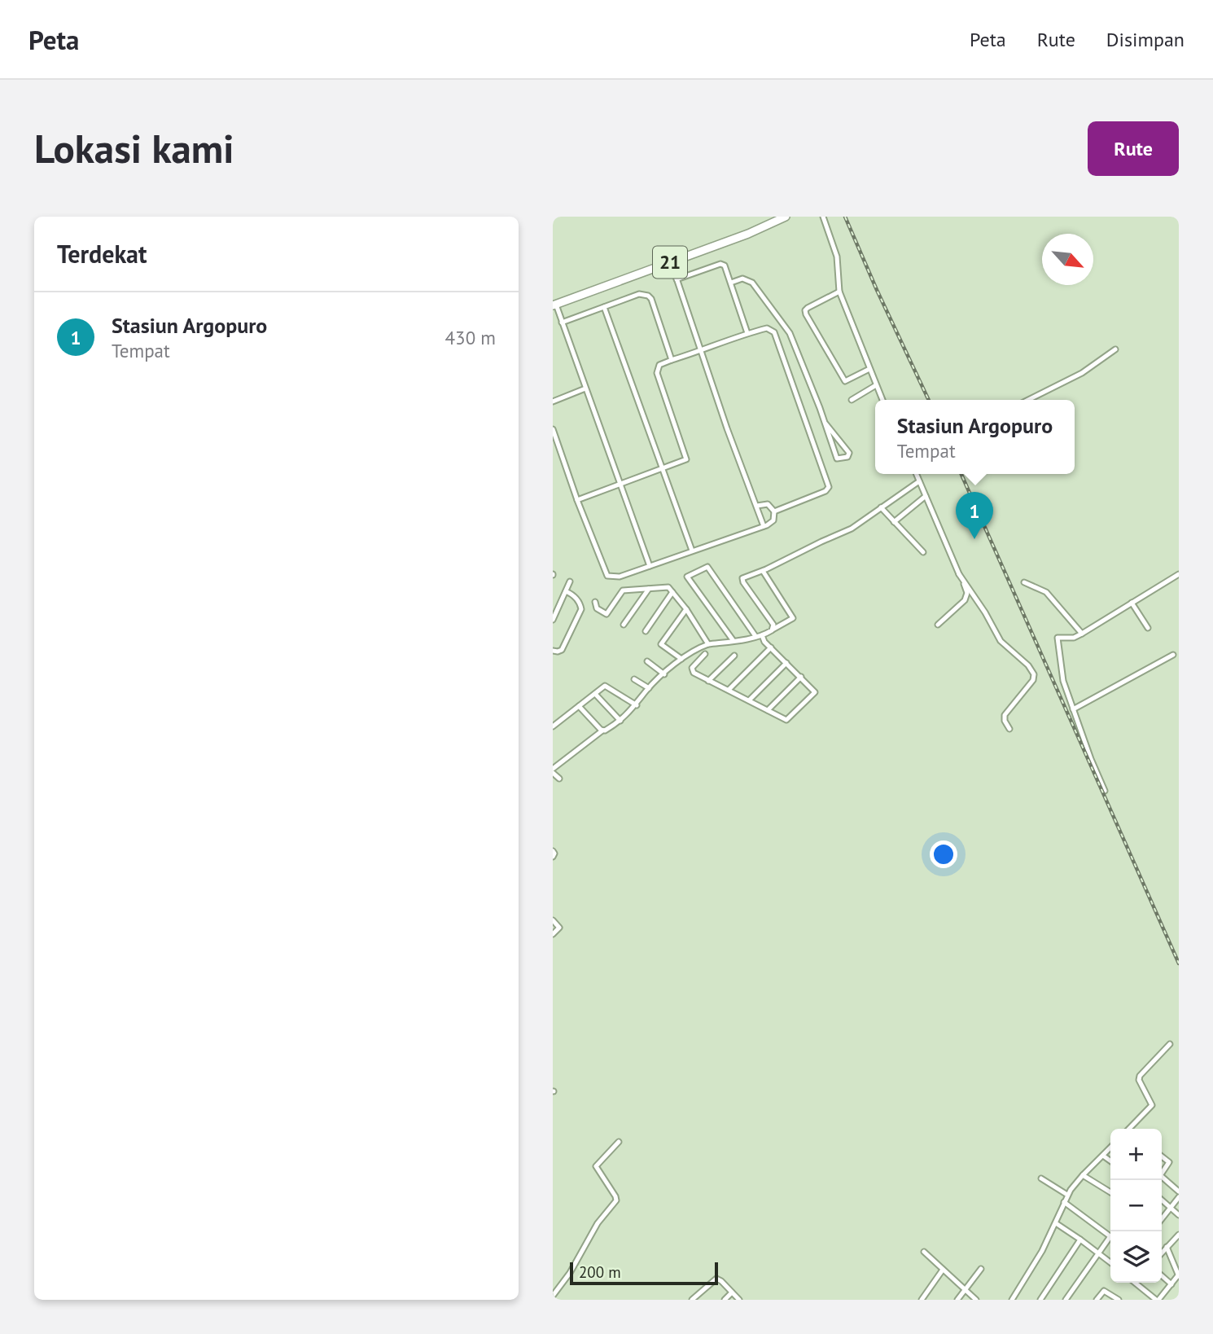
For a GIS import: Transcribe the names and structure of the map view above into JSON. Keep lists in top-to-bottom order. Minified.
{"streets":{"highway":["21"]},"scale_bar":"200 m","north":"bottom right","page":{"header":"Peta","nav":["Peta","Rute","Disimpan"],"buttons":"Rute","title":"Lokasi kami","heading":"Terdekat","list":[{"mark":"1","name":"Stasiun Argopuro","note":"Tempat","value":"430 m"}],"popup":["Stasiun Argopuro","Tempat"],"pins":"1","map_buttons":["+","−"],"scale":"200 m"}}
